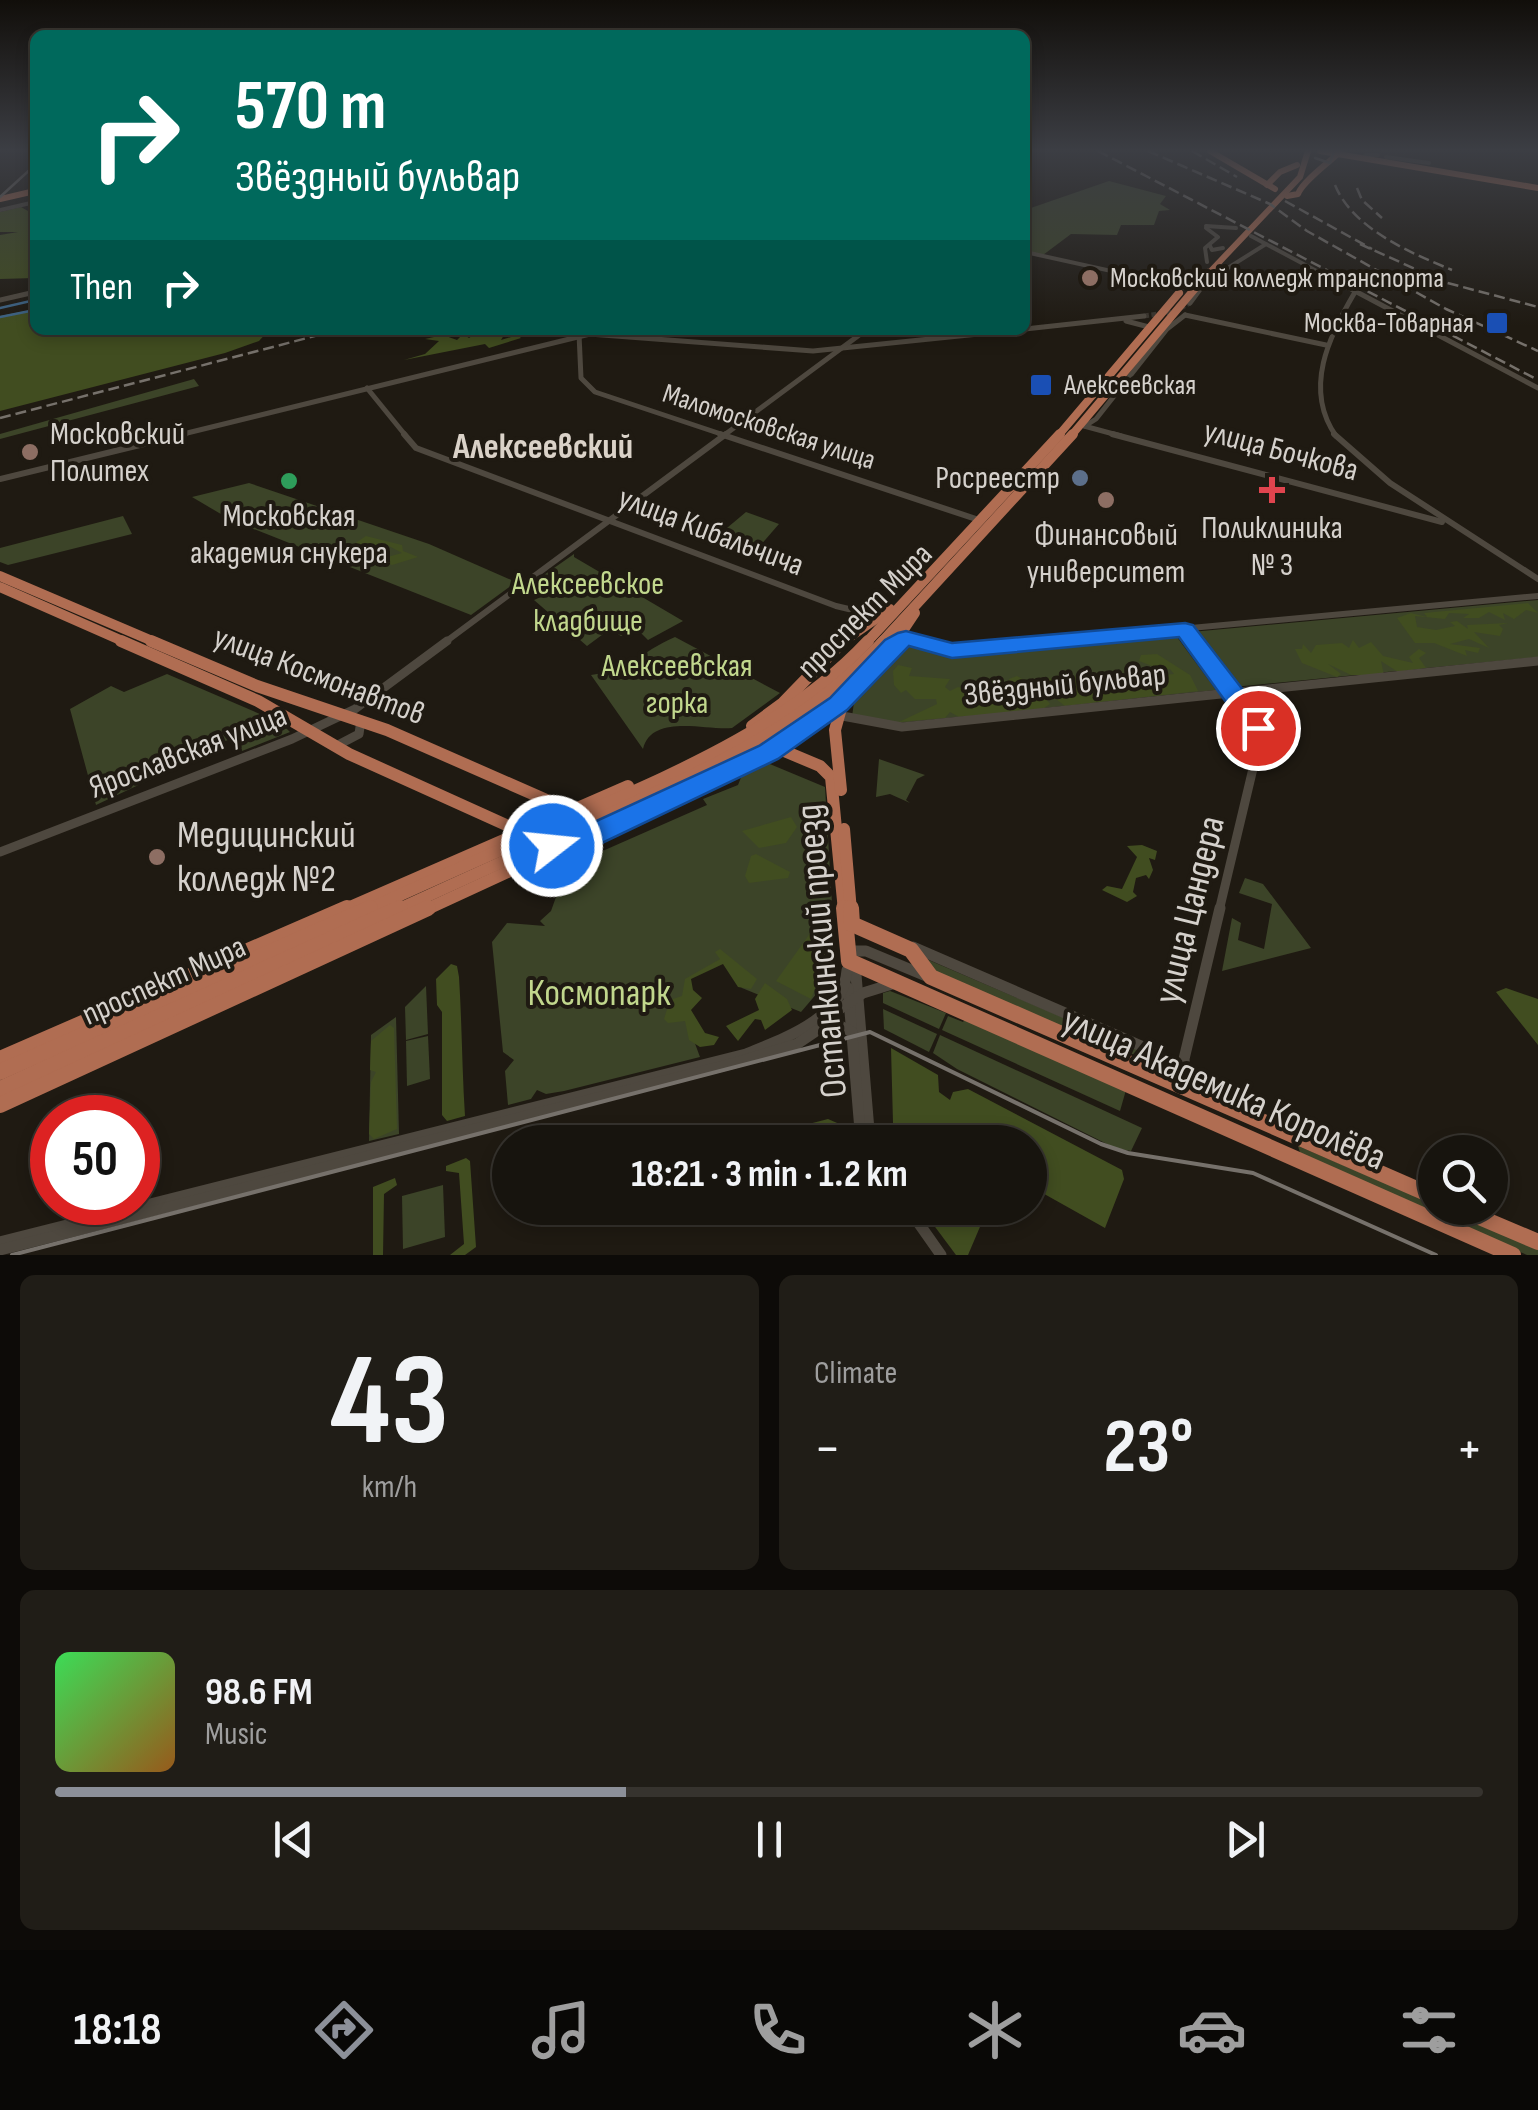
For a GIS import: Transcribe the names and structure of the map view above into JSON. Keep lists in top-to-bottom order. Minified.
{"streets":{"main road":["проспект Мира","улица Космонавтов","Останкинский проезд","улица Академика Королёва"],"street":["Маломосковская улица","улица Бочкова","улица Кибальчича","Звёздный бульвар","Ярославская улица","улица Цандера"]},"crossings":[["Маломосковская улица","проспект Мира"],["Маломосковская улица","Ярославская улица"],["улица Бочкова","проспект Мира"],["улица Кибальчича","Ярославская улица"],["улица Космонавтов","Ярославская улица"],["Звёздный бульвар","улица Цандера"],["Звёздный бульвар","Останкинский проезд"],["Останкинский проезд","улица Академика Королёва"]],"districts":["Алексеевский"],"parks":["Алексеевское кладбище","Алексеевская горка","Космопарк"],"places":{"other":["Московский колледж транспорта","Московский Политех","Росреестр","Московская академия снукера","Финансовый университет","Медицинский колледж №2"],"transit":["Москва-Товарная","Алексеевская"],"health":["Поликлиника № 3"]},"page":{"turn":["570 m","Звёздный бульвар"],"then":"Then","limit":"50","trip":"18:21 · 3 min · 1.2 km","tile":[["43","km/h"],"Climate"],"heat":["−","23°","+"],"song":["98.6 FM","Music"],"tabs":"18:18"}}
